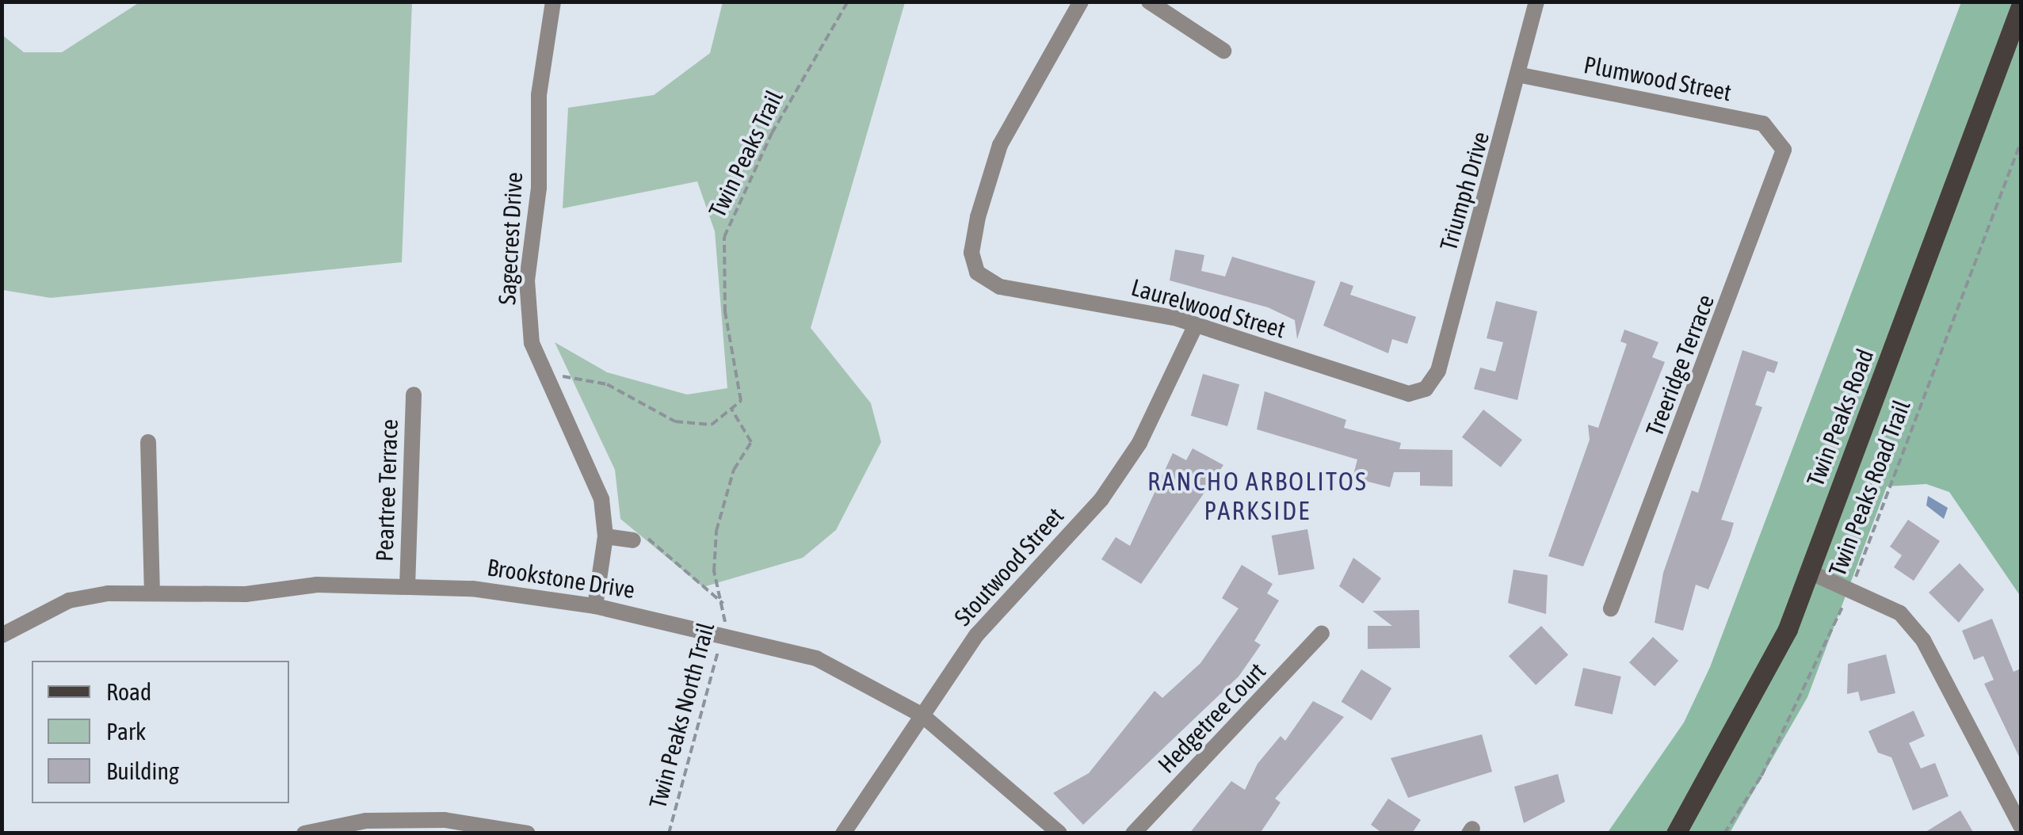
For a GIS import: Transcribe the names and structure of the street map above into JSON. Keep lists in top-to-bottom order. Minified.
{"streets":{"main road":["Twin Peaks Road"],"street":["Plumwood Street","Triumph Drive","Sagecrest Drive","Laurelwood Street","Treeridge Terrace","Peartree Terrace","Stoutwood Street","Brookstone Drive","Hedgetree Court"],"path":["Twin Peaks Trail","Twin Peaks Road Trail","Twin Peaks North Trail"]},"crossings":[["Plumwood Street","Triumph Drive"],["Plumwood Street","Treeridge Terrace"],["Triumph Drive","Laurelwood Street"],["Sagecrest Drive","Brookstone Drive"],["Laurelwood Street","Stoutwood Street"],["Peartree Terrace","Brookstone Drive"],["Stoutwood Street","Brookstone Drive"],["Brookstone Drive","Twin Peaks North Trail"]],"districts":["RANCHO ARBOLITOS PARKSIDE"],"legend":["Road","Park","Building"]}
